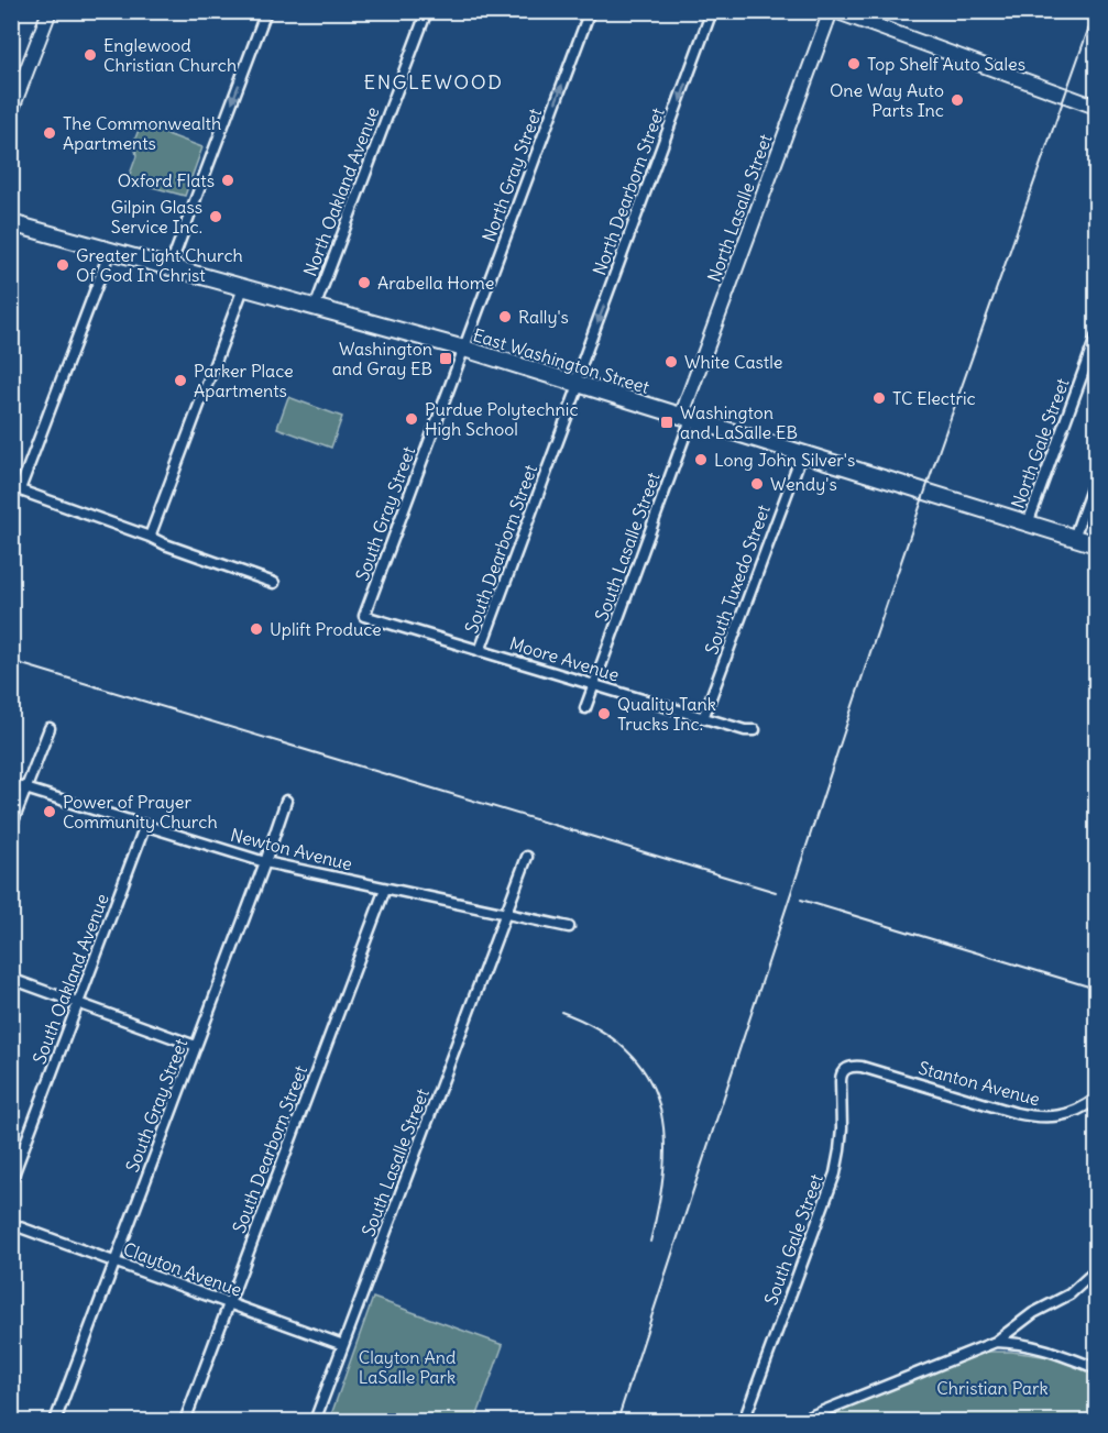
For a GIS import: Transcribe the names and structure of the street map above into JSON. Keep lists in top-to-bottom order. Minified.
{"streets":{"main road":["East Washington Street"],"street":["North Gray Street","North Oakland Avenue","North Dearborn Street","North Lasalle Street","North Gale Street","South Gray Street","South Lasalle Street","South Dearborn Street","South Tuxedo Street","Moore Avenue","Newton Avenue","South Oakland Avenue","Stanton Avenue","South Gale Street","Clayton Avenue"]},"crossings":[["North Gray Street","East Washington Street"],["North Gray Street","South Gray Street"],["North Oakland Avenue","East Washington Street"],["North Dearborn Street","East Washington Street"],["North Dearborn Street","South Dearborn Street"],["North Lasalle Street","East Washington Street"],["North Lasalle Street","South Lasalle Street"],["East Washington Street","North Gale Street"],["East Washington Street","South Gray Street"],["East Washington Street","South Lasalle Street"],["East Washington Street","South Dearborn Street"],["East Washington Street","South Tuxedo Street"],["South Gray Street","Moore Avenue"],["South Gray Street","Newton Avenue"],["South Gray Street","Clayton Avenue"],["South Lasalle Street","Moore Avenue"],["South Lasalle Street","Newton Avenue"],["South Lasalle Street","Clayton Avenue"],["South Dearborn Street","Moore Avenue"],["South Dearborn Street","Newton Avenue"],["South Dearborn Street","Clayton Avenue"],["South Tuxedo Street","Moore Avenue"],["Newton Avenue","South Oakland Avenue"],["Stanton Avenue","South Gale Street"]],"one_way":["North Gray Street","North Dearborn Street"],"districts":["ENGLEWOOD"],"parks":["Clayton And LaSalle Park","Christian Park"],"places":{"other":["Englewood Christian Church","Top Shelf Auto Sales","One Way Auto Parts Inc","The Commonwealth Apartments","Oxford Flats","Gilpin Glass Service Inc.","Greater Light Church Of God In Christ","Arabella Home","Rally's","White Castle","Parker Place Apartments","TC Electric","Purdue Polytechnic High School","Long John Silver's","Wendy's","Uplift Produce","Quality Tank Trucks Inc.","Power of Prayer Community Church"],"transit":["Washington and Gray EB","Washington and LaSalle EB"]}}
